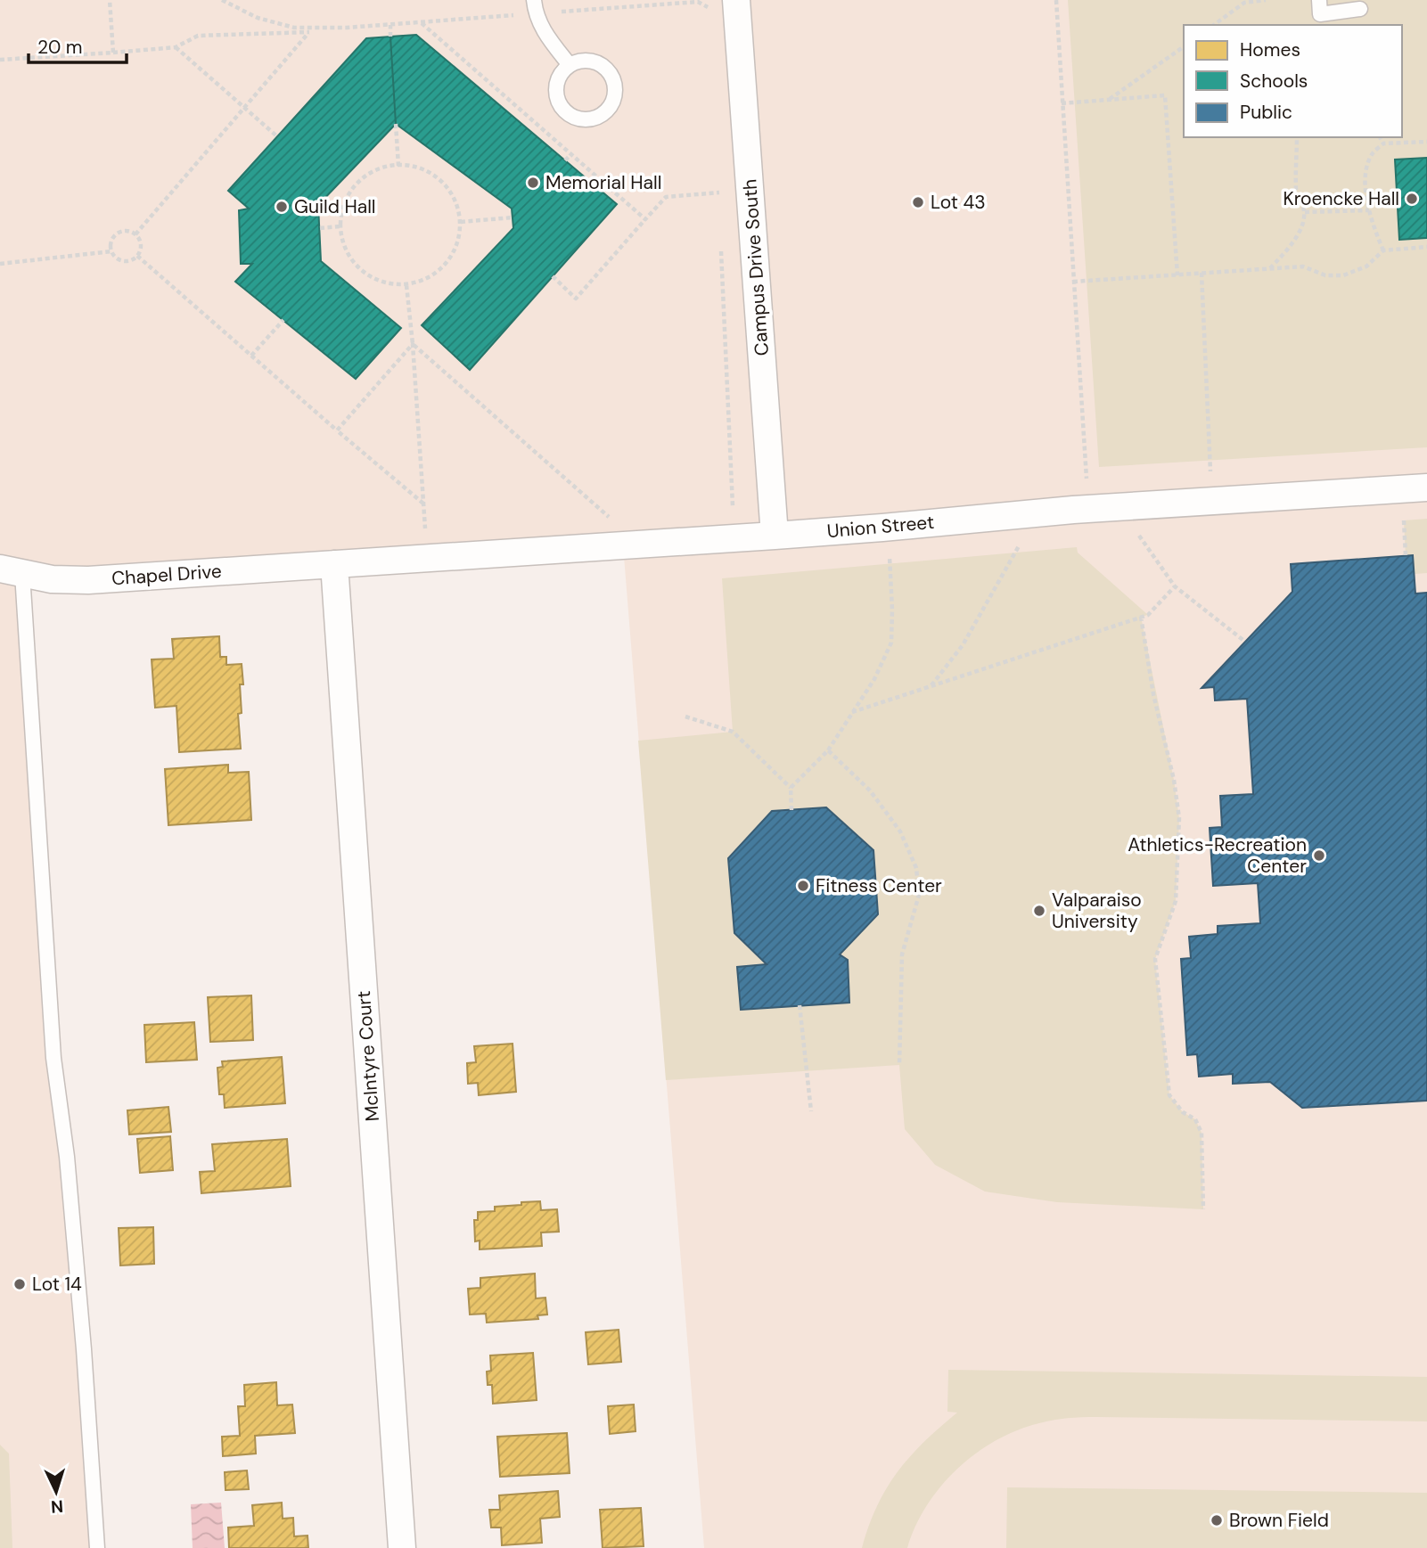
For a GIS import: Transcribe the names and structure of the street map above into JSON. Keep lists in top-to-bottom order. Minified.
{"streets":{"street":["Campus Drive South","Union Street","Chapel Drive","McIntyre Court"]},"crossings":[["Campus Drive South","Union Street"],["Union Street","Chapel Drive"],["Union Street","McIntyre Court"],["Chapel Drive","McIntyre Court"]],"places":["Memorial Hall","Kroencke Hall","Lot 43","Guild Hall","Athletics-Recreation Center","Fitness Center","Valparaiso University","Lot 14","Brown Field"],"legend":["Homes","Schools","Public"],"scale_bar":"20 m","north":"bottom"}
